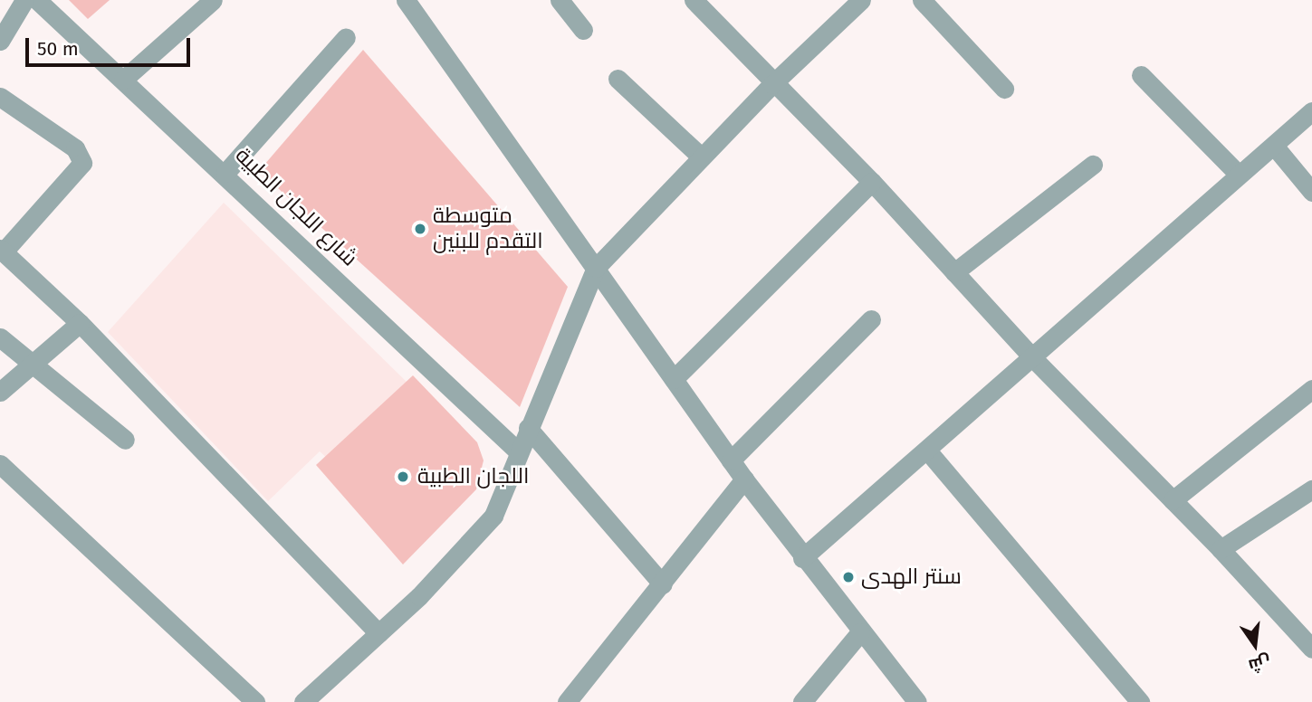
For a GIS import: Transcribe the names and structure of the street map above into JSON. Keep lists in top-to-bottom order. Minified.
{"streets":{"street":["شارع اللجان الطبية"]},"places":["متوسطة التقدم للبنين","اللجان الطبية","سنتر الهدى"],"scale_bar":"50 m","north":"bottom"}
